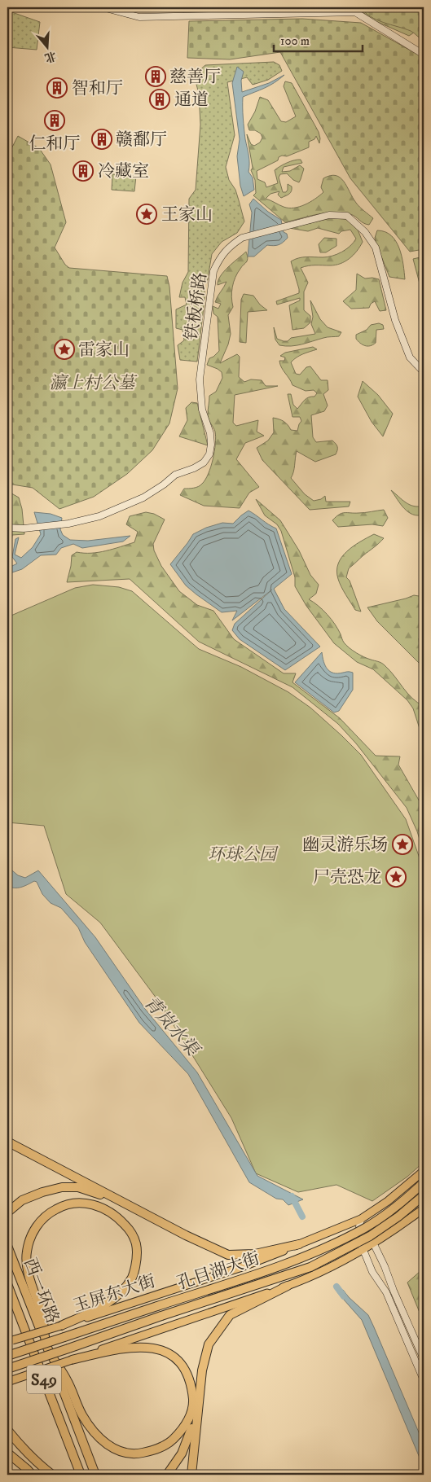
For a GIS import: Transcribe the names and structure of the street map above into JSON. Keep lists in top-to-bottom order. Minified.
{"streets":{"highway":["孔目湖大街","西一环路","S49"],"main road":["玉屏东大街"],"street":["铁板桥路"]},"crossings":[["西一环路","S49"]],"water":["青岚水渠"],"parks":["瀛上村公墓","环球公园"],"places":{"building":["慈善厅","智和厅","通道","仁和厅","赣鄱厅","冷藏室"],"place":["王家山","雷家山","幽灵游乐场","尸壳恐龙"]},"scale_bar":"100 m","north":"bottom"}
